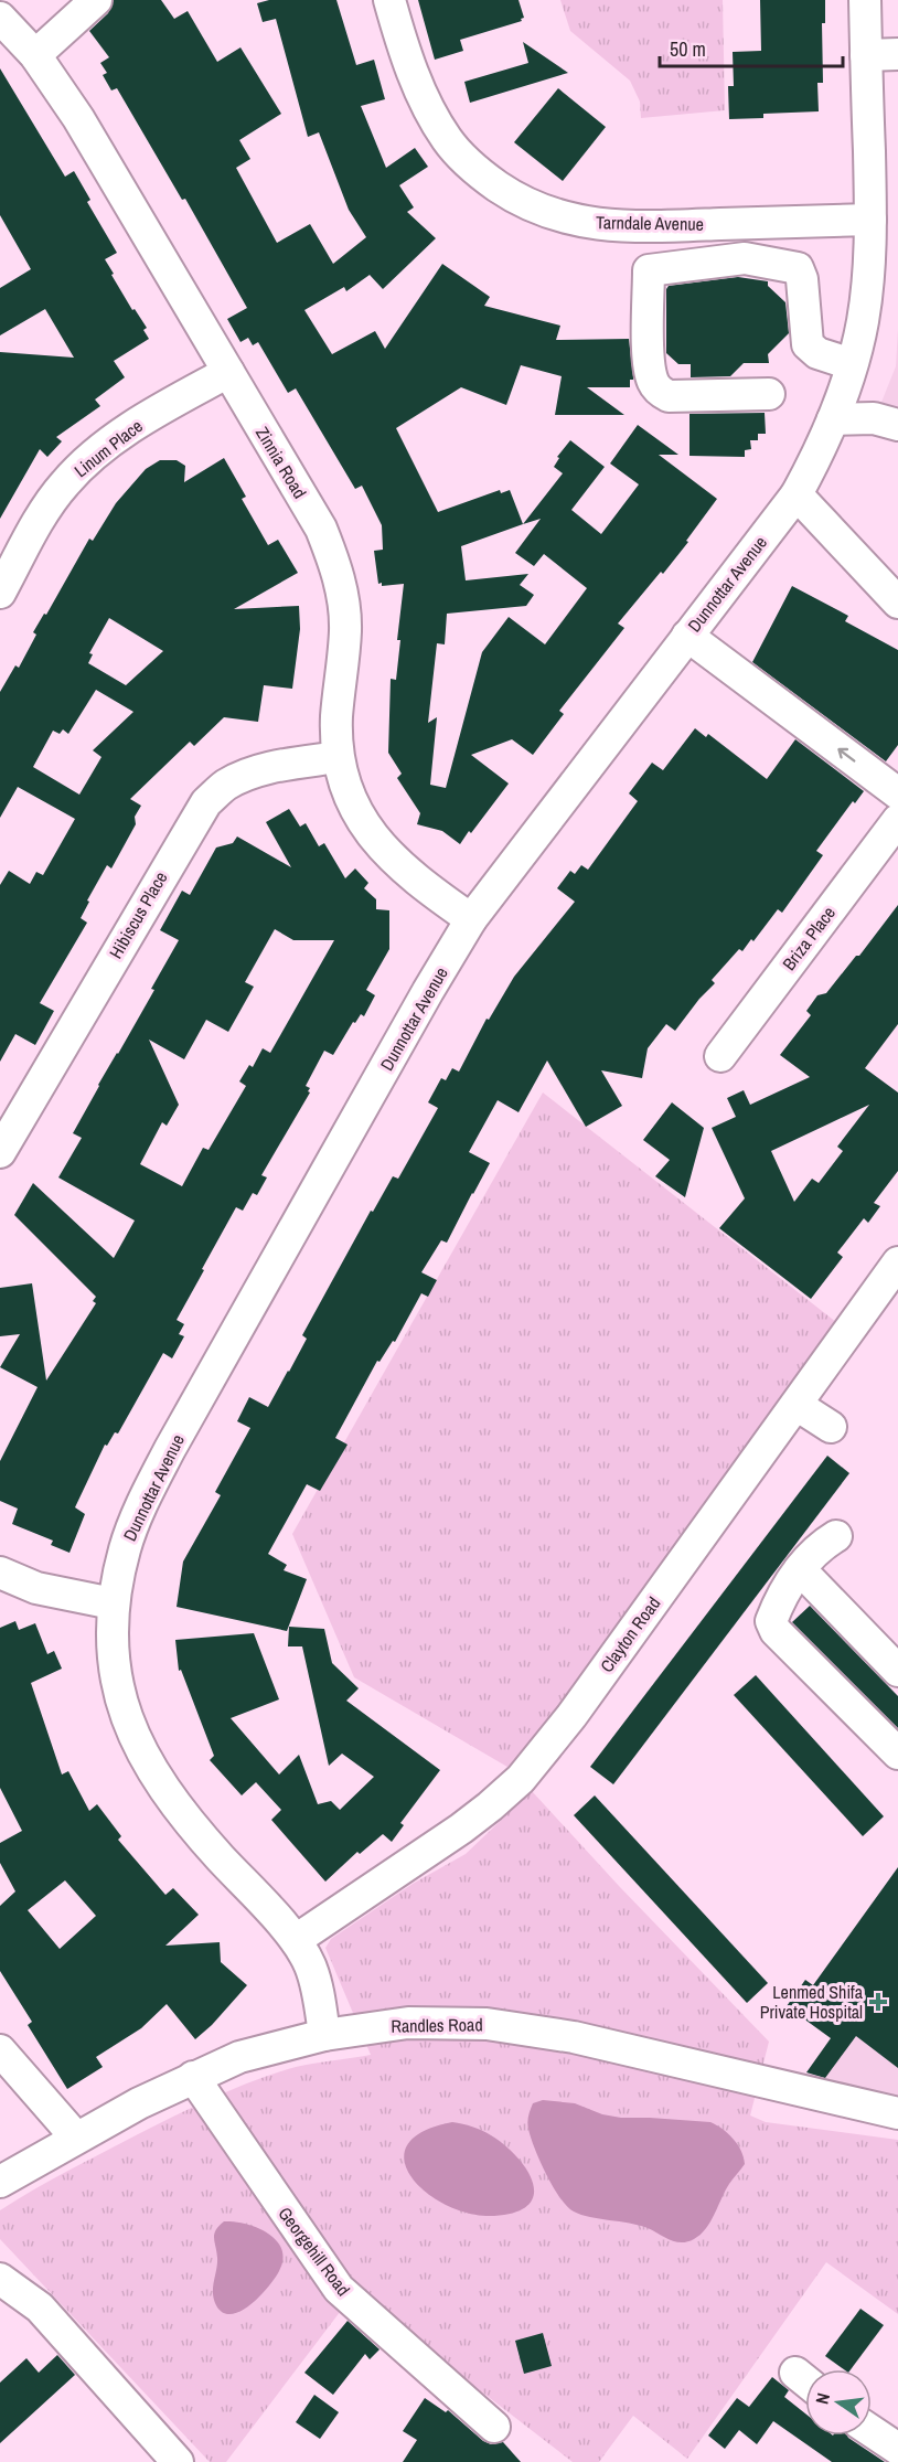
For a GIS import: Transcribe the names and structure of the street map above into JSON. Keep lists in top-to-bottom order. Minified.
{"streets":{"street":["Tarndale Avenue","Linum Place","Zinnia Road","Dunnottar Avenue","Hibiscus Place","Briza Place","Clayton Road","Randles Road","Georgehill Road"]},"crossings":[["Tarndale Avenue","Dunnottar Avenue"],["Linum Place","Zinnia Road"],["Zinnia Road","Dunnottar Avenue"],["Zinnia Road","Hibiscus Place"],["Dunnottar Avenue","Clayton Road"],["Dunnottar Avenue","Randles Road"],["Randles Road","Georgehill Road"]],"places":{"health":["Lenmed Shifa Private Hospital"]},"scale_bar":"50 m","north":"left"}
